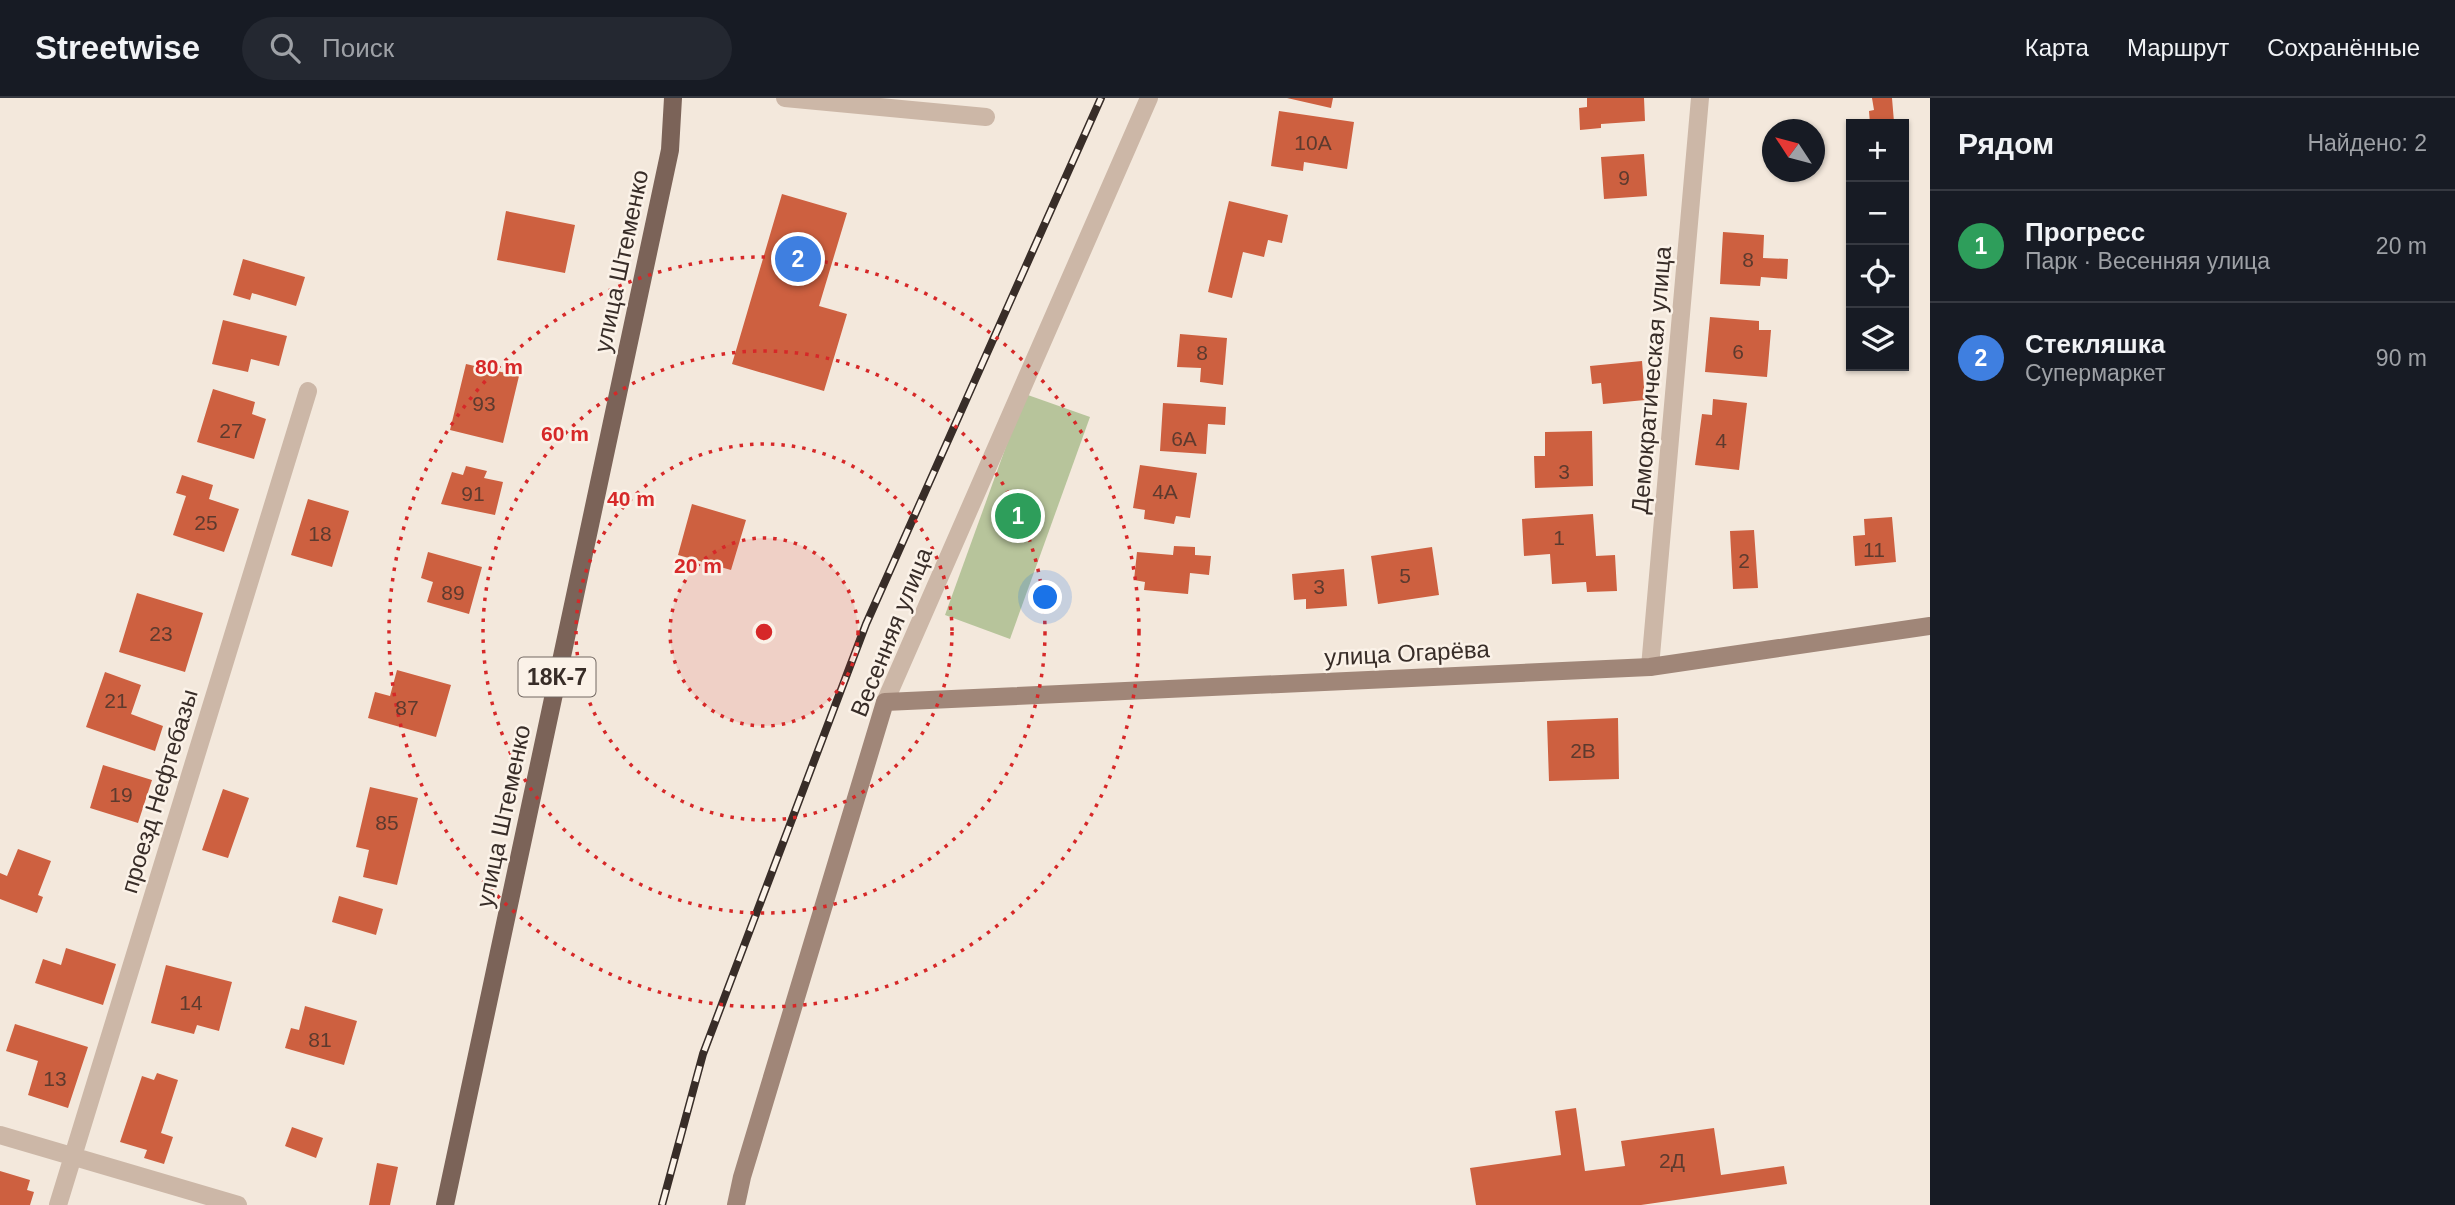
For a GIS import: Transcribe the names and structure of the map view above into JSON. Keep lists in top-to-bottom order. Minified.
{"streets":{"main road":["улица Штеменко","Весенняя улица","улица Огарёва","18К-7"],"street":["Демократическая улица","проезд Нефтебазы"]},"crossings":[["Демократическая улица","улица Огарёва"],["Весенняя улица","улица Огарёва"]],"house_numbers":["10А","9","8","6","8","93","27","6А","4","3","4А","91","25","18","1","11","2","5","3","89","23","21","87","2В","19","85","14","81","13","2Д"],"north":"top left","page":{"header":"Streetwise","search":"Поиск","nav":["Карта","Маршрут","Сохранённые"],"heading":["Рядом","Найдено: 2"],"map_buttons":["+","−"],"list":[{"mark":"1","name":"Прогресс","note":"Парк · Весенняя улица","value":"20 m"},{"mark":"2","name":"Стекляшка","note":"Супермаркет","value":"90 m"}],"pins":["2","1"]},"rings":["80 m","60 m","40 m","20 m"]}
